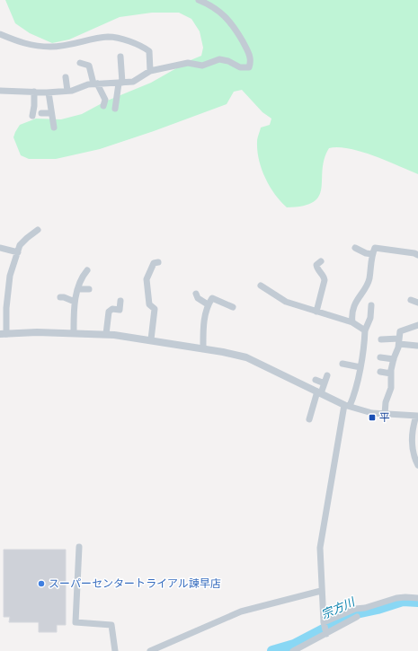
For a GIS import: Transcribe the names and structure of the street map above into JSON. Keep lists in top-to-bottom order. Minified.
{"water":["宗方川"],"places":{"transit":["平"],"other":["スーパーセンタートライアル諫早店"]}}
